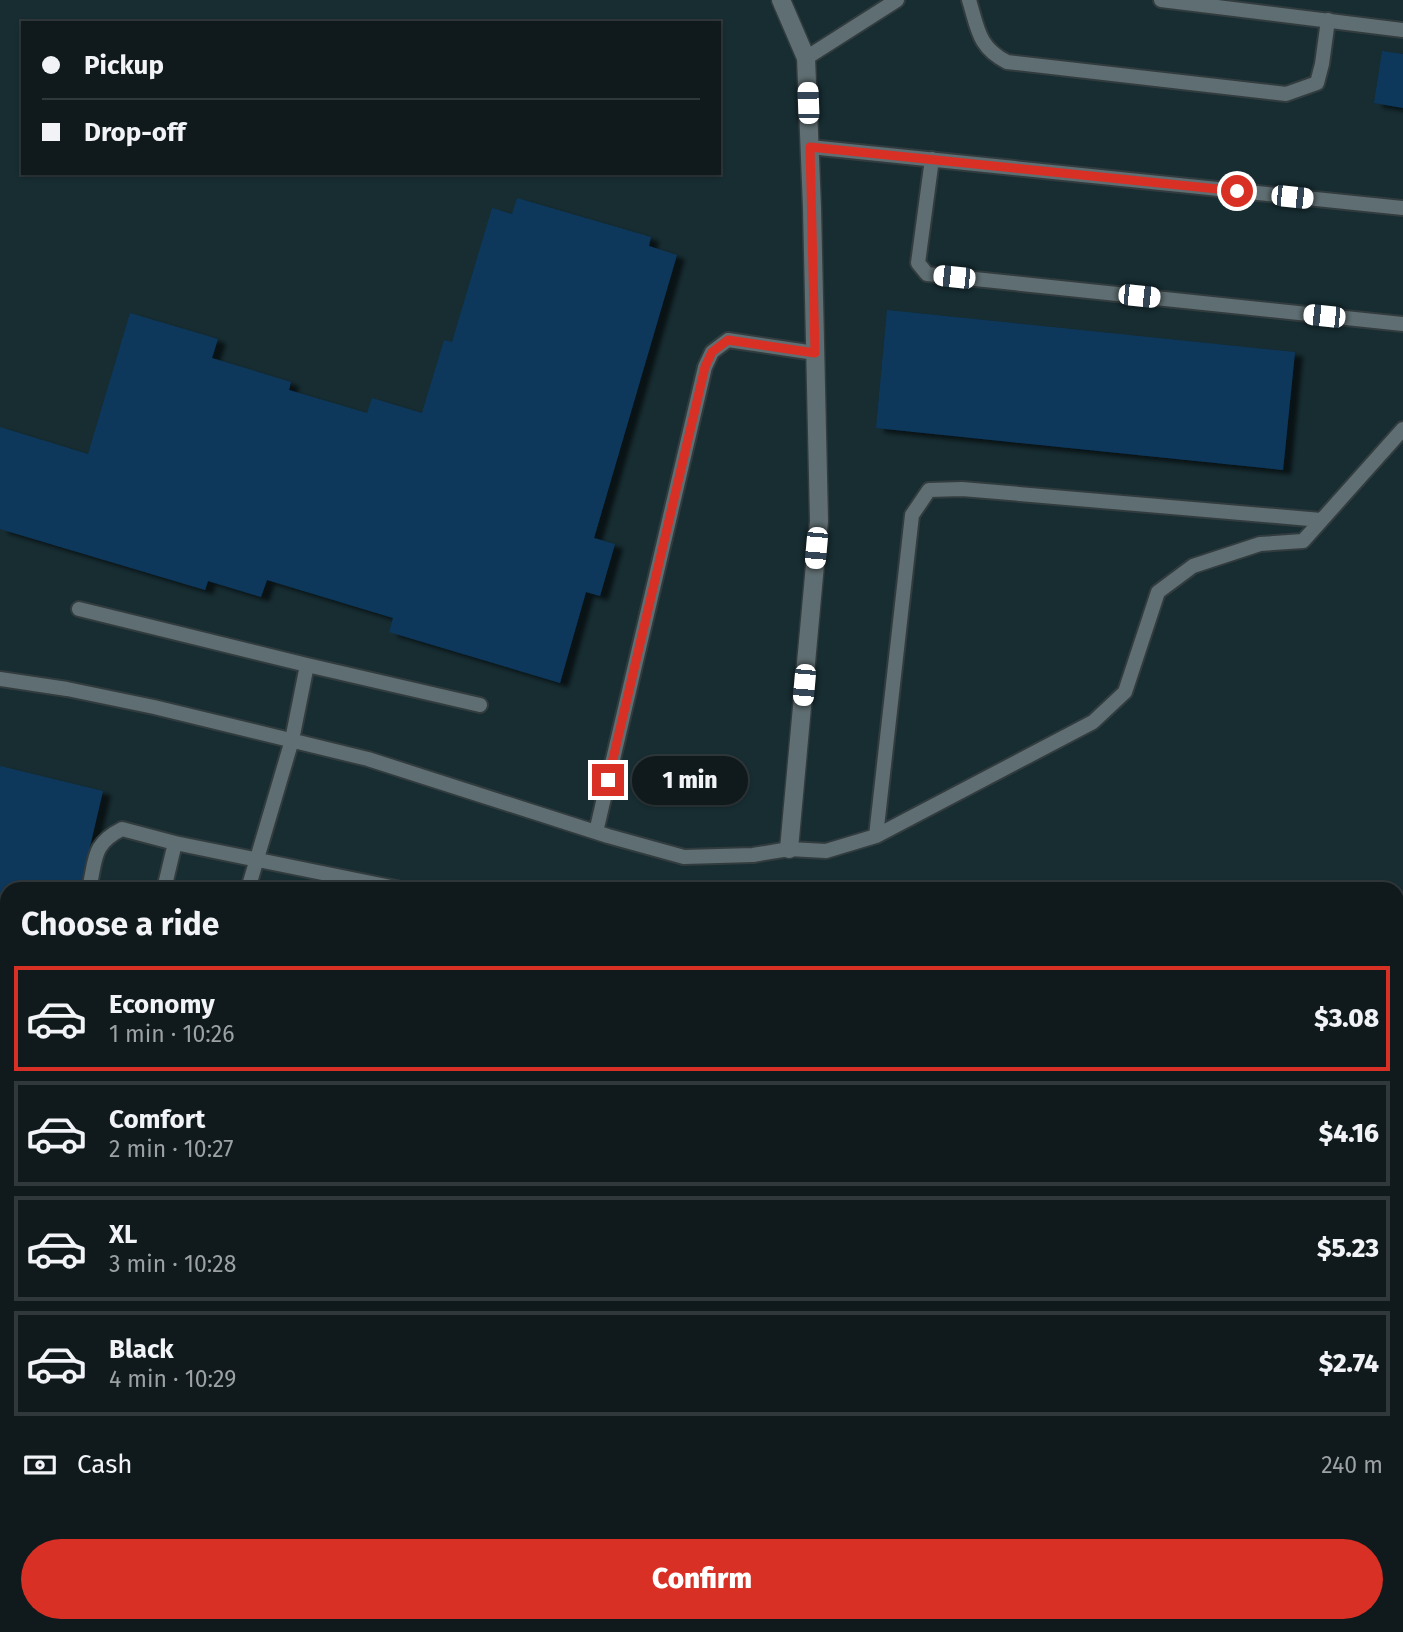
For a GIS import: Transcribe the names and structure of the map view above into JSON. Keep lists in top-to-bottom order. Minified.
{"page":{"banner":["Pickup","Drop-off"],"bubble":"1 min","heading":"Choose a ride","list":[{"name":"Economy","note":"1 min · 10:26","value":"$3.08"},{"name":"Comfort","note":"2 min · 10:27","value":"$4.16"},{"name":"XL","note":"3 min · 10:28","value":"$5.23"},{"name":"Black","note":"4 min · 10:29","value":"$2.74"}],"pay":["Cash","240 m"],"buttons":"Confirm"}}
